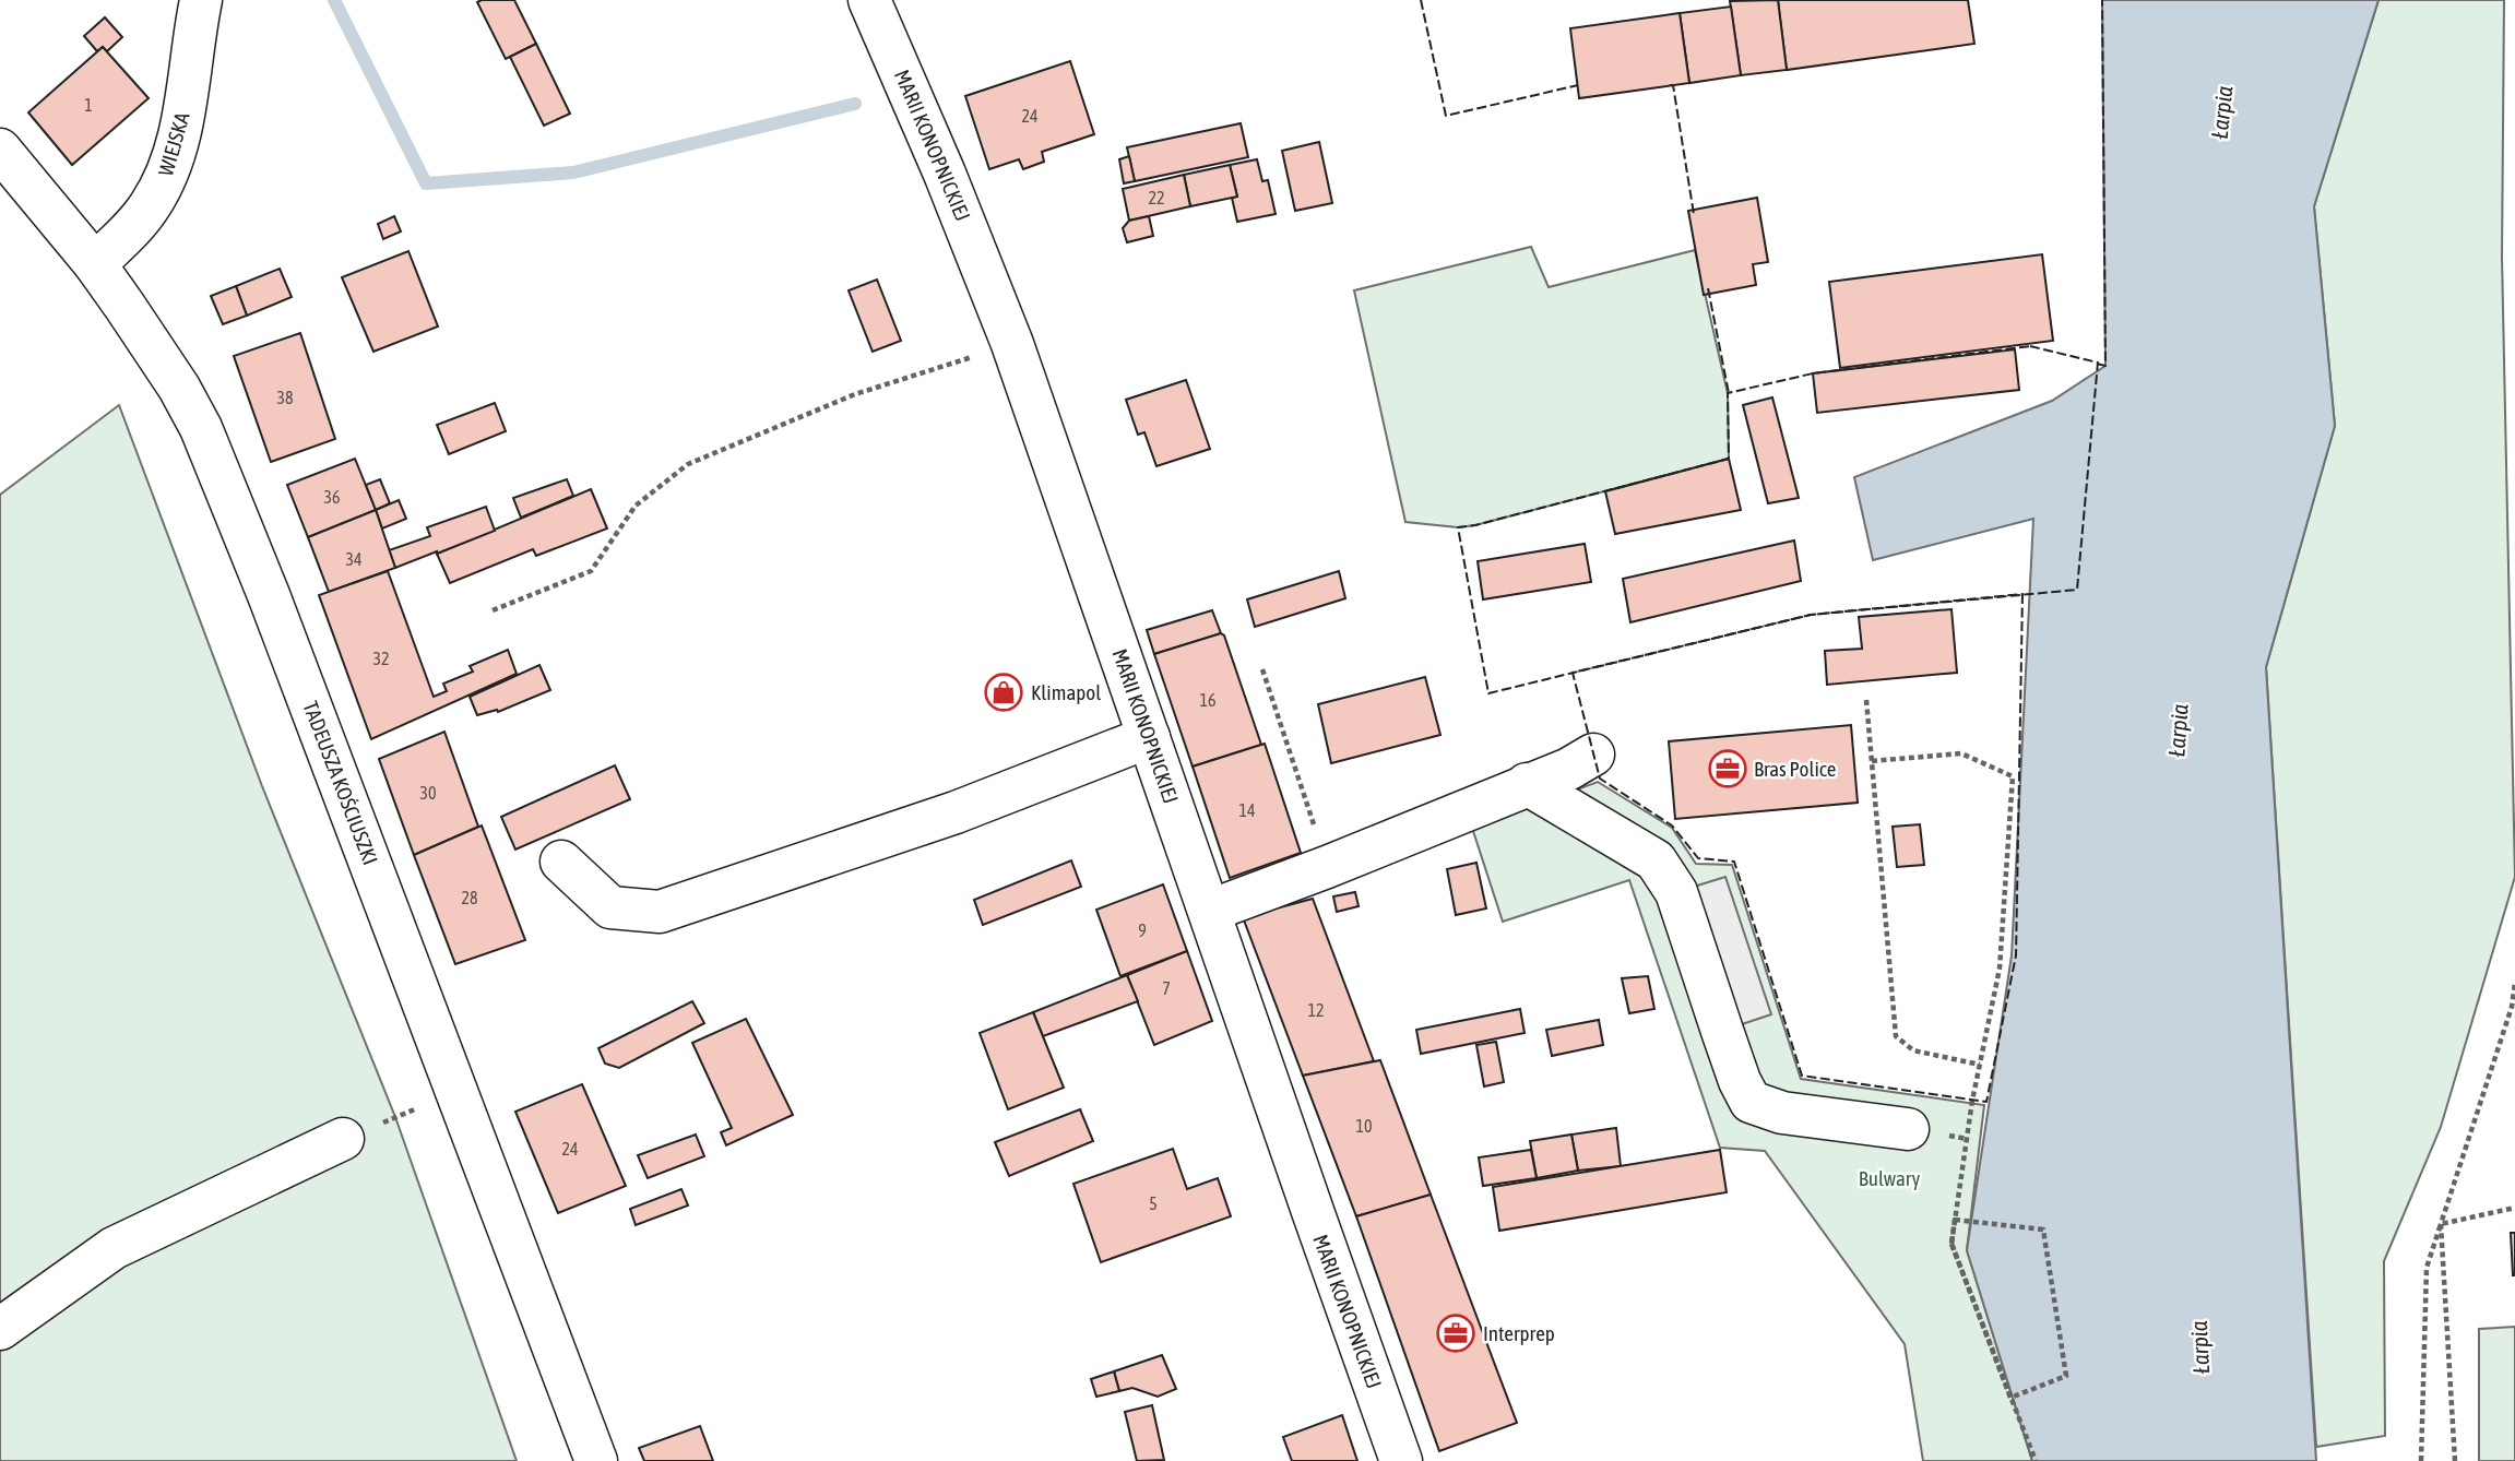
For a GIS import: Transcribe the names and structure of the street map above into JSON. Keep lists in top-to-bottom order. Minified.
{"streets":{"street":["WIEJSKA","MARII KONOPNICKIEJ","TADEUSZA KOŚCIUSZKI"]},"crossings":[["WIEJSKA","TADEUSZA KOŚCIUSZKI"]],"water":["Łarpia"],"parks":["Bulwary"],"places":{"shop":["Klimapol"],"office":["Bras Police","Interprep"]},"house_numbers":["1","24","22","38","36","34","32","16","30","14","28","9","7","12","10","24","5"]}
